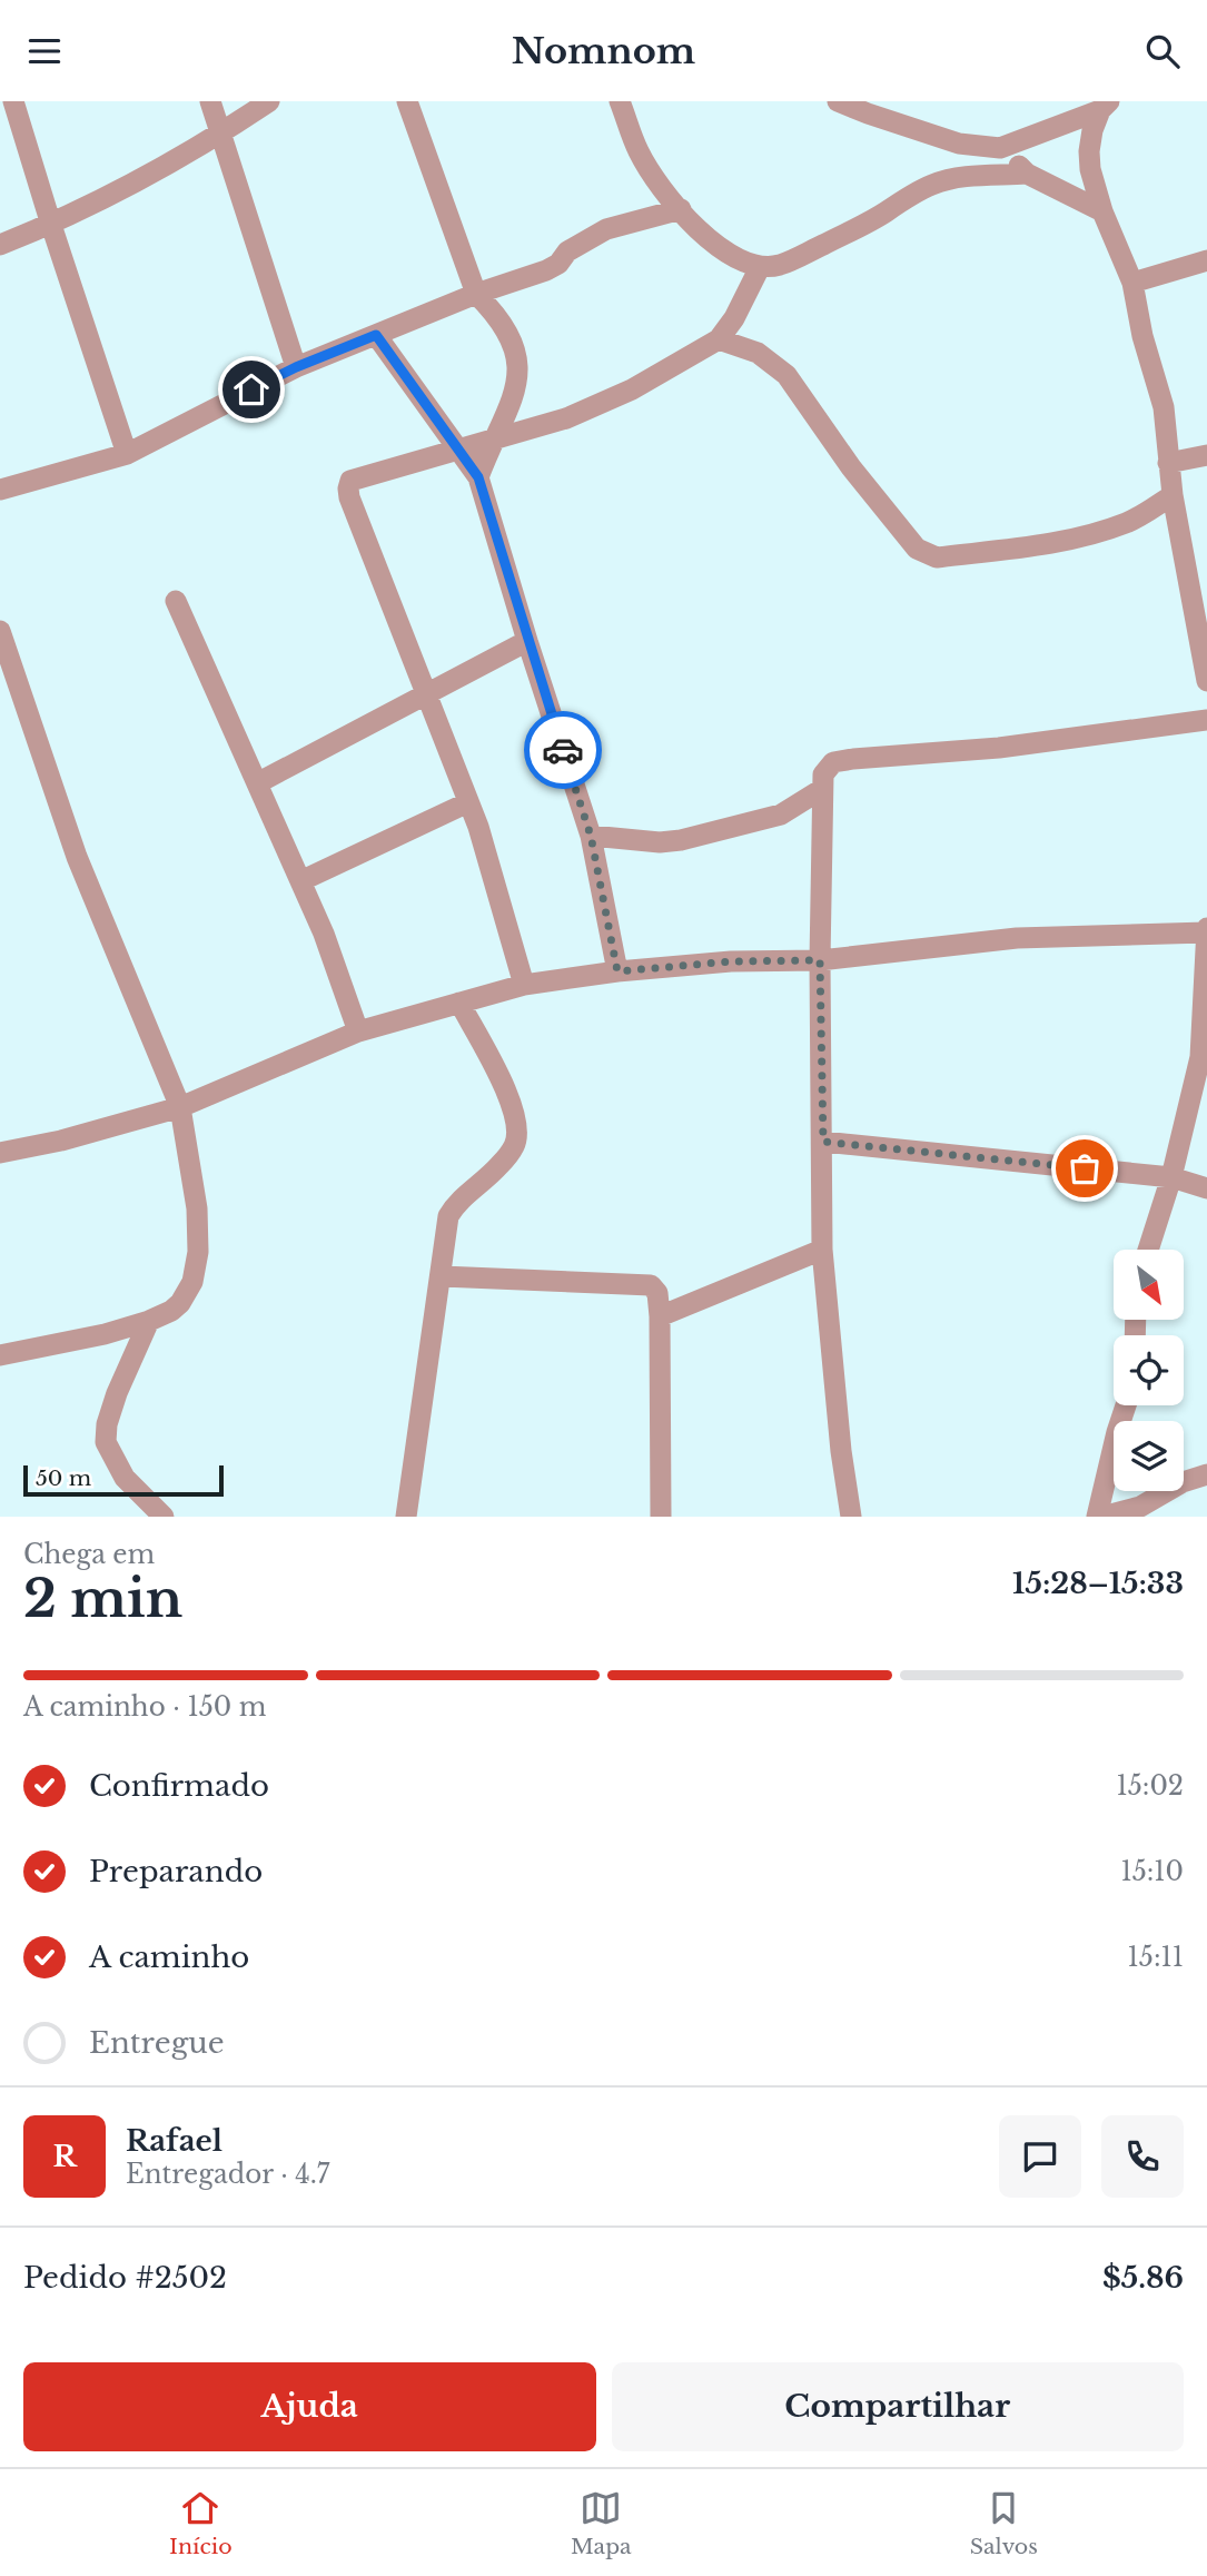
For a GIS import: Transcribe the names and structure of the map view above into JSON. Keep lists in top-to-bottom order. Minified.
{"scale_bar":"50 m","north":"bottom right","page":{"header":"Nomnom","scale":"50 m","heading":["2 min","Chega em","15:28–15:33"],"panel":["Rafael","Entregador · 4.7","Pedido #2502","$5.86"],"bar":"A caminho · 150 m","list":[["Confirmado","15:02"],["Preparando","15:10"],["A caminho","15:11"],"Entregue"],"round":"R","buttons":["Ajuda","Compartilhar"],"tabs":["Início","Mapa","Salvos"]}}
